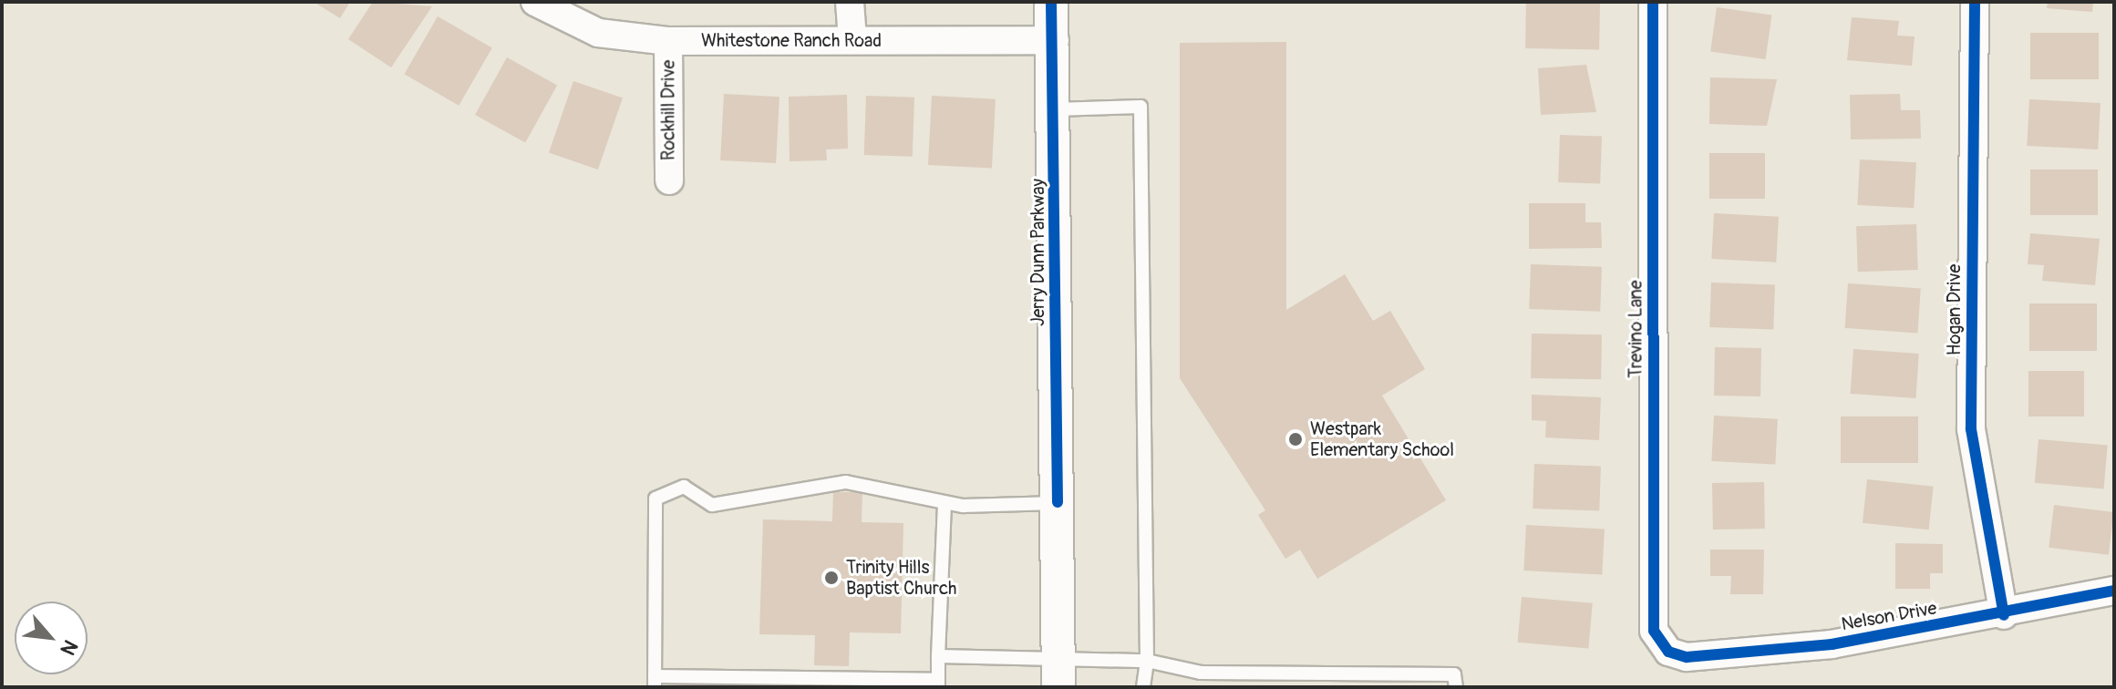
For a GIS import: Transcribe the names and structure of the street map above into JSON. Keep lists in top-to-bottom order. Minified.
{"streets":{"street":["Whitestone Ranch Road","Rockhill Drive","Jerry Dunn Parkway","Hogan Drive","Trevino Lane","Nelson Drive"]},"crossings":[["Whitestone Ranch Road","Rockhill Drive"],["Whitestone Ranch Road","Jerry Dunn Parkway"],["Hogan Drive","Nelson Drive"],["Trevino Lane","Nelson Drive"]],"places":["Westpark Elementary School","Trinity Hills Baptist Church"],"north":"bottom right"}
